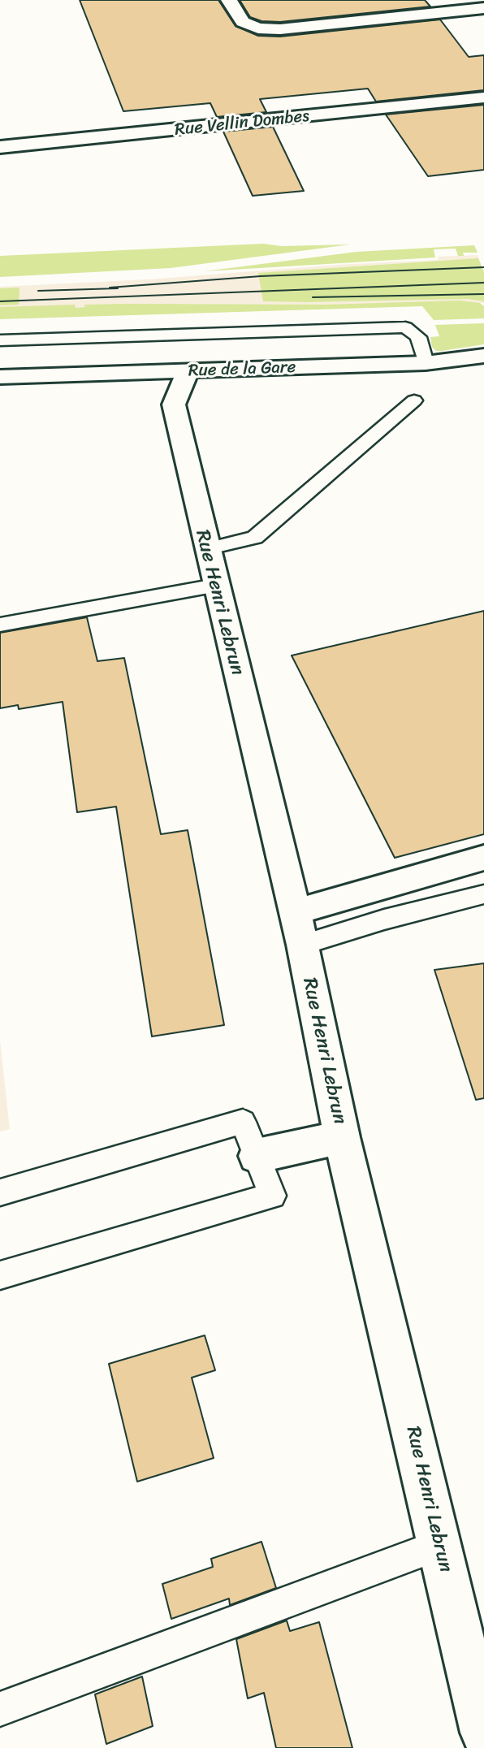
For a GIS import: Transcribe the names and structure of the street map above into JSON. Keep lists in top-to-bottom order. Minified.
{"streets":{"street":["Rue Vellin Dombes","Rue de la Gare","Rue Henri Lebrun"]},"crossings":[["Rue de la Gare","Rue Henri Lebrun"]]}
